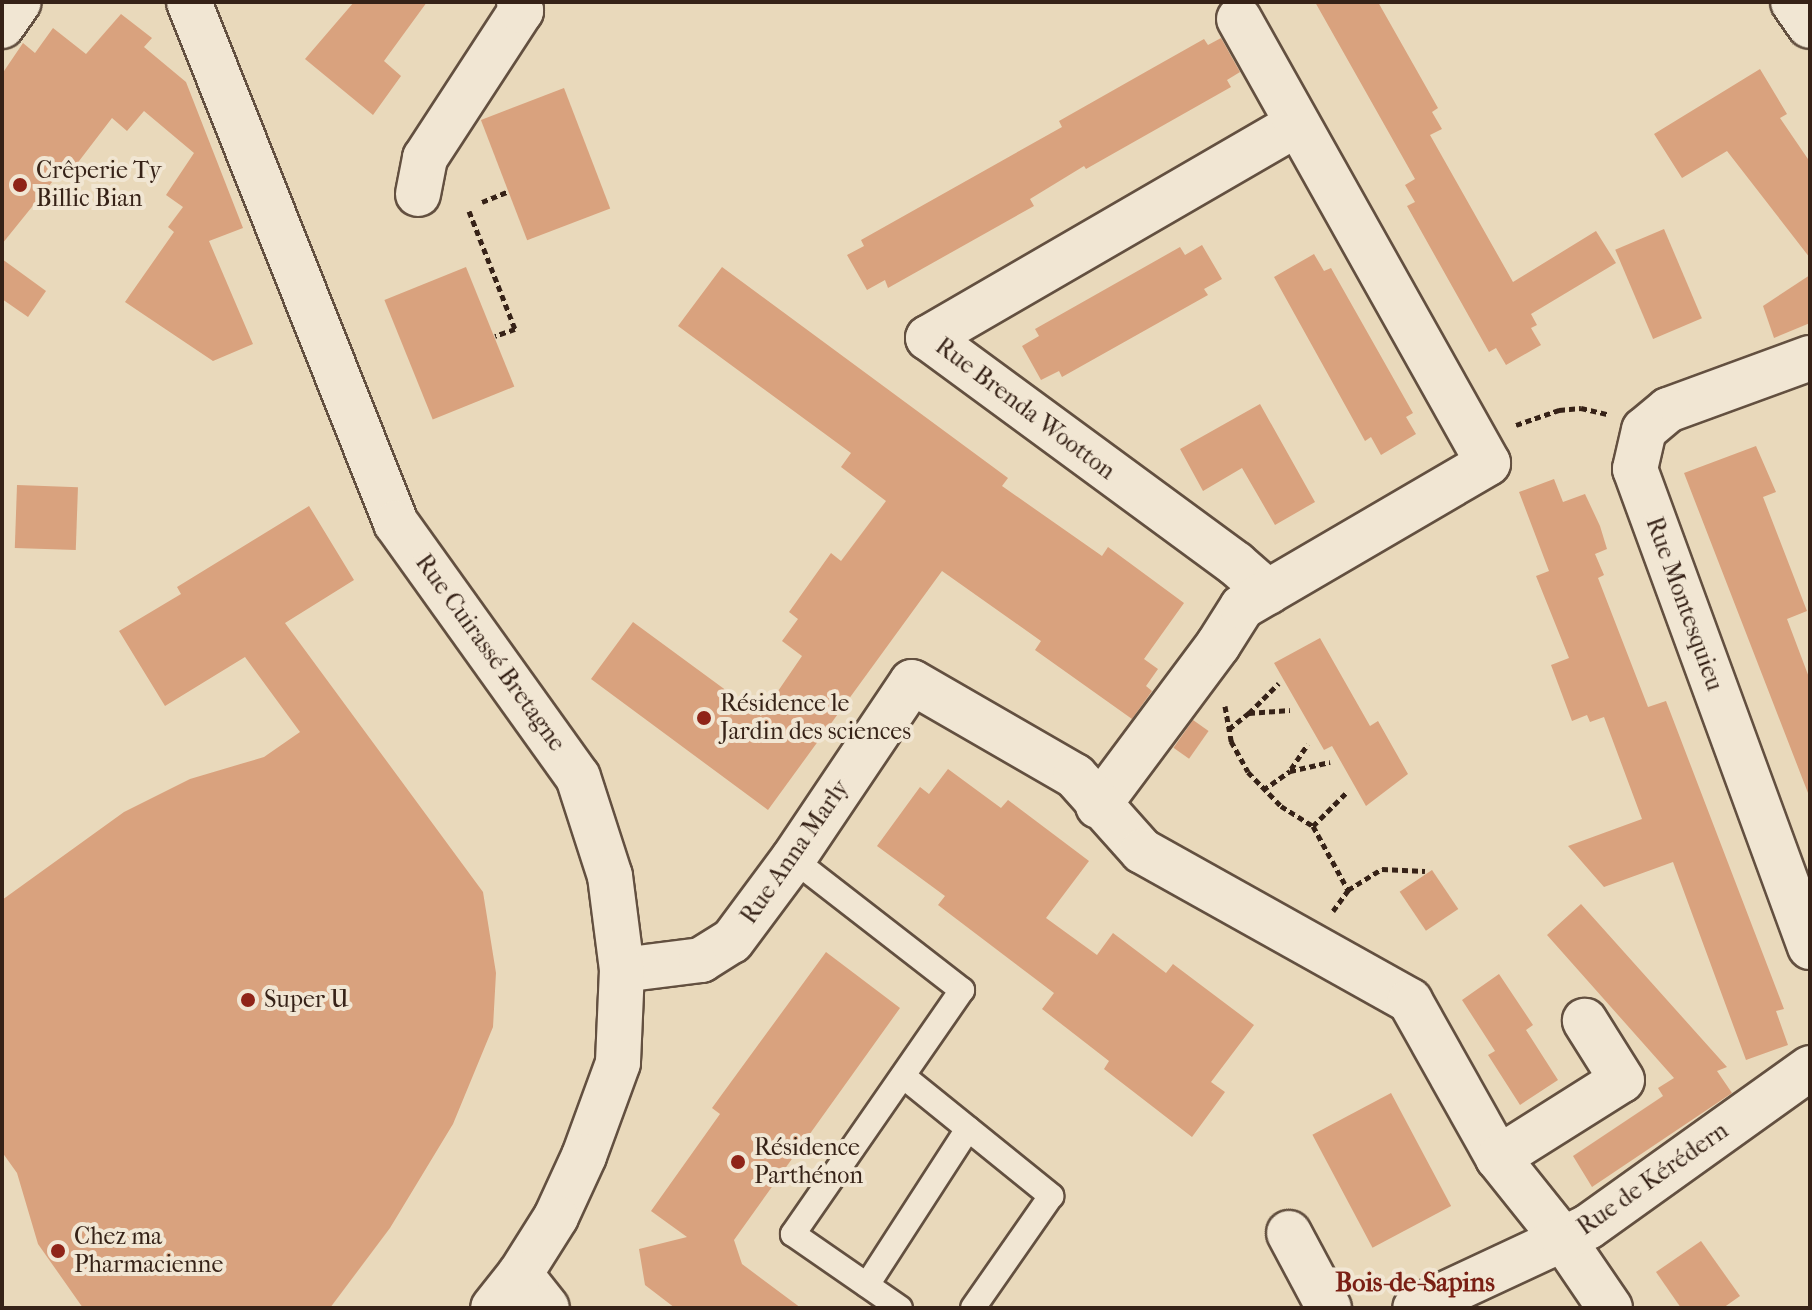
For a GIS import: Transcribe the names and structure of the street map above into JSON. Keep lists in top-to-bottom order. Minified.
{"streets":{"street":["Rue Brenda Wootton","Rue Montesquieu","Rue Cuirassé Bretagne","Rue Anna Marly","Rue de Kérédern"]},"crossings":[["Rue Cuirassé Bretagne","Rue Anna Marly"]],"districts":["Bois-de-Sapins"],"places":["Crêperie Ty Billic Bian","Résidence le Jardin des sciences","Super U","Résidence Parthénon","Chez ma Pharmacienne"]}
